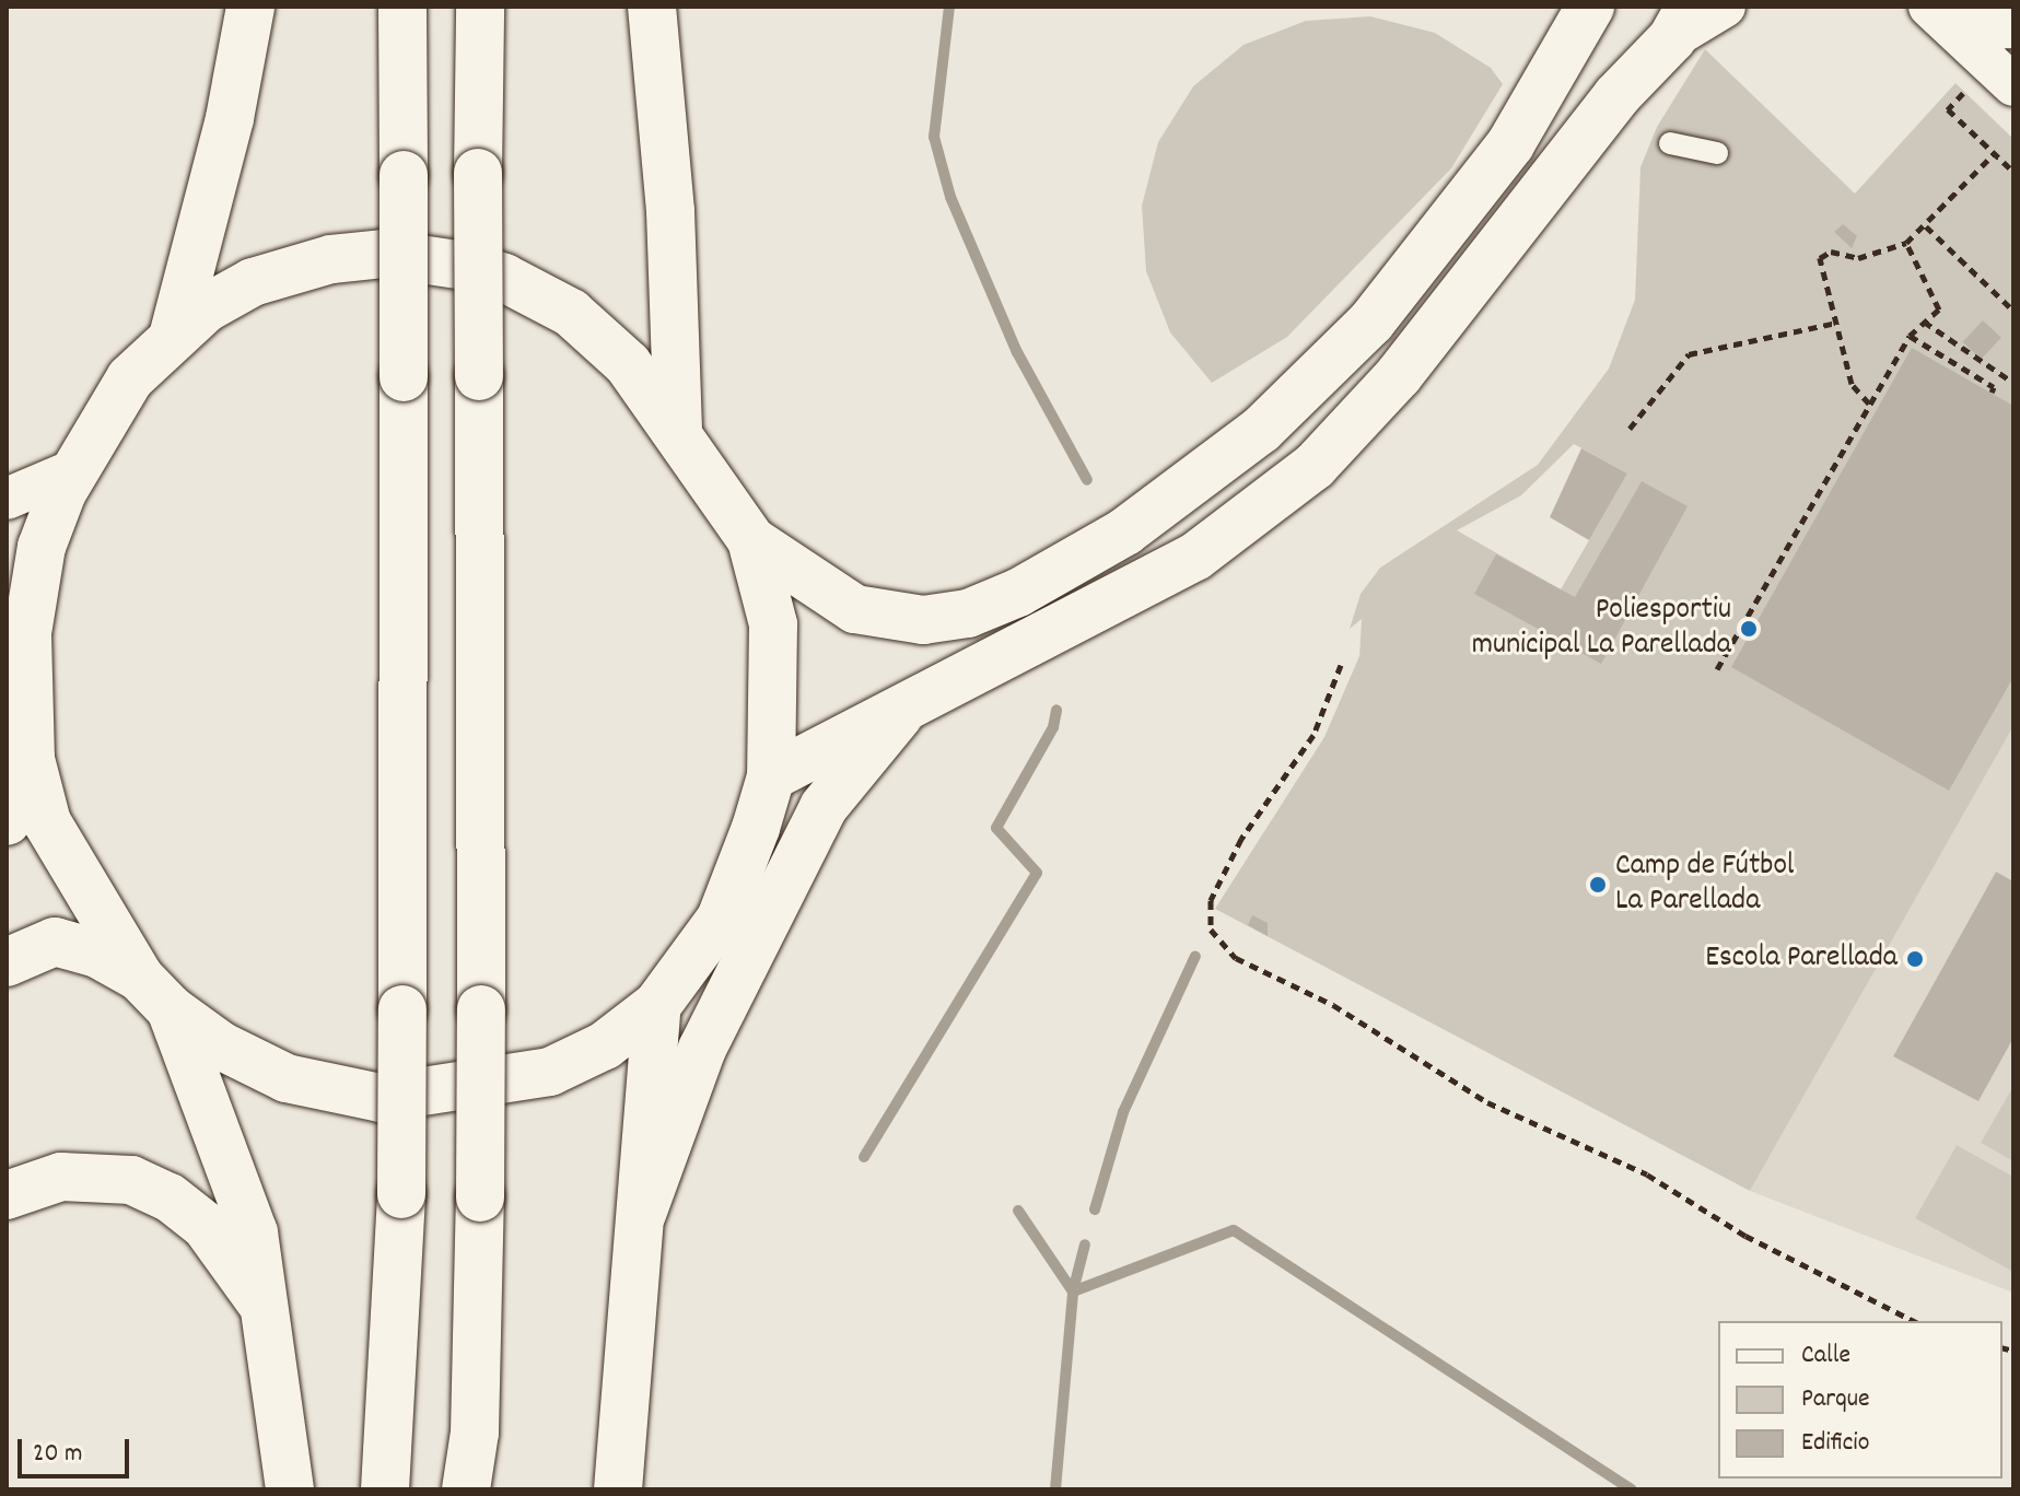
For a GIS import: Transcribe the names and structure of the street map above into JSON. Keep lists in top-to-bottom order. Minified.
{"places":["Poliesportiu municipal La Parellada","Camp de Fútbol La Parellada","Escola Parellada"],"legend":["Calle","Parque","Edificio"],"scale_bar":"20 m"}
